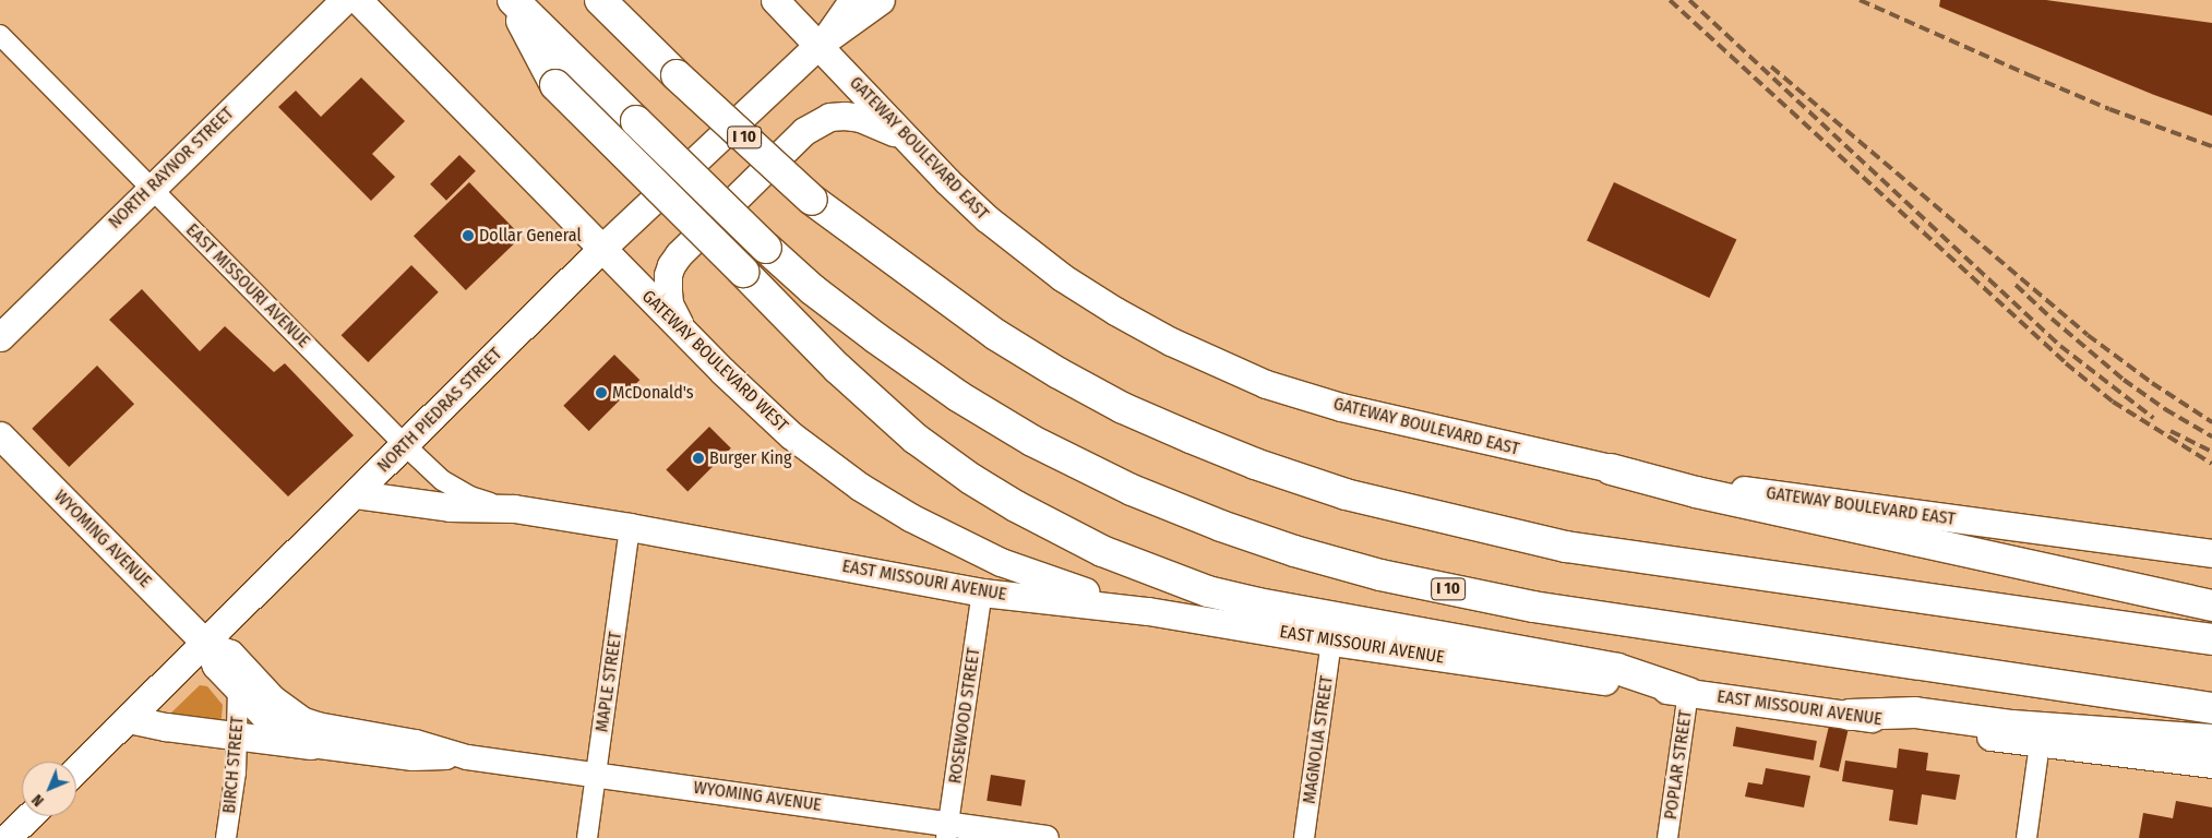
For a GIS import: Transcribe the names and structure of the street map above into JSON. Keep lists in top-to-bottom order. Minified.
{"streets":{"highway":["I 10"],"main road":["GATEWAY BOULEVARD EAST","NORTH RAYNOR STREET","EAST MISSOURI AVENUE","GATEWAY BOULEVARD WEST","NORTH PIEDRAS STREET","WYOMING AVENUE"],"street":["MAPLE STREET","ROSEWOOD STREET","MAGNOLIA STREET","BIRCH STREET","POPLAR STREET"]},"crossings":[["GATEWAY BOULEVARD EAST","NORTH PIEDRAS STREET"],["NORTH RAYNOR STREET","EAST MISSOURI AVENUE"],["EAST MISSOURI AVENUE","GATEWAY BOULEVARD WEST"],["EAST MISSOURI AVENUE","NORTH PIEDRAS STREET"],["EAST MISSOURI AVENUE","MAPLE STREET"],["EAST MISSOURI AVENUE","ROSEWOOD STREET"],["EAST MISSOURI AVENUE","MAGNOLIA STREET"],["EAST MISSOURI AVENUE","POPLAR STREET"],["GATEWAY BOULEVARD WEST","NORTH PIEDRAS STREET"],["NORTH PIEDRAS STREET","WYOMING AVENUE"],["WYOMING AVENUE","MAPLE STREET"],["WYOMING AVENUE","ROSEWOOD STREET"],["WYOMING AVENUE","BIRCH STREET"]],"places":["Dollar General","McDonald's","Burger King"],"north":"bottom left"}
